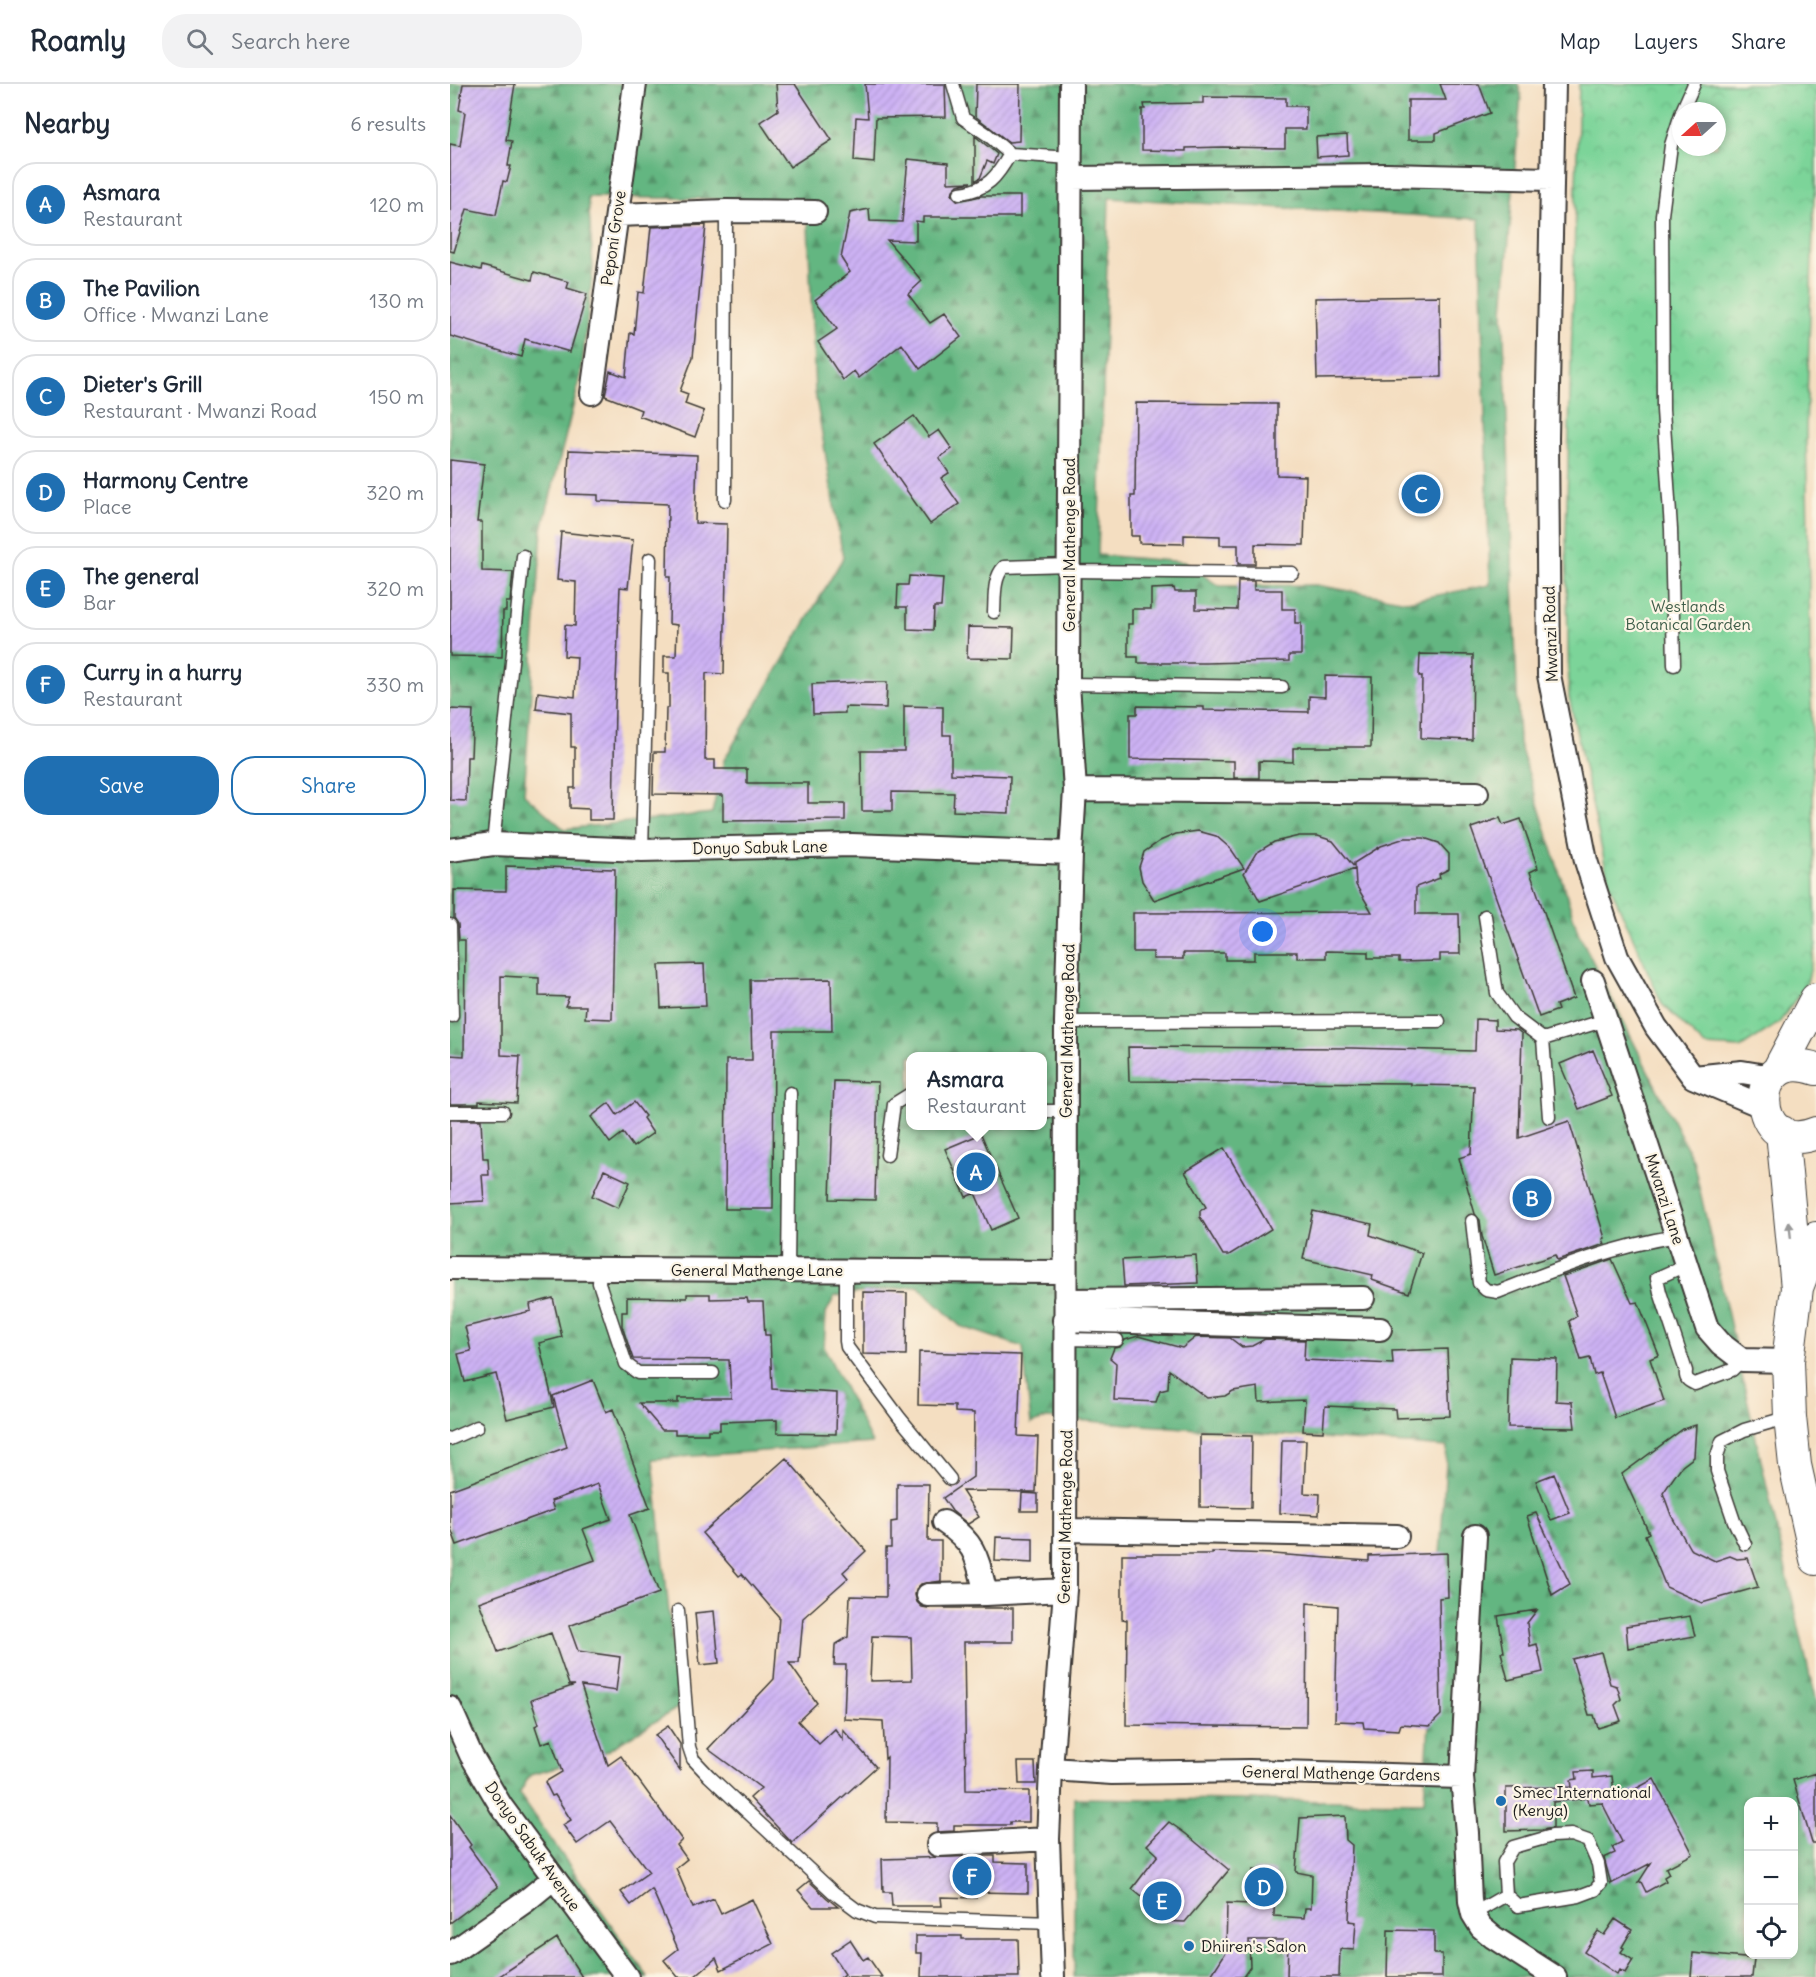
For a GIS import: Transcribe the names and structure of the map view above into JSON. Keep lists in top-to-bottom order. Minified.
{"streets":{"street":["Peponi Grove","General Mathenge Road","Mwanzi Road","Donyo Sabuk Lane","Mwanzi Lane","General Mathenge Lane","General Mathenge Gardens","Donyo Sabuk Avenue"]},"crossings":[["General Mathenge Road","Donyo Sabuk Lane"],["General Mathenge Road","General Mathenge Lane"],["General Mathenge Road","General Mathenge Gardens"]],"parks":["Westlands Botanical Garden"],"places":["Smec International (Kenya)","Dhiiren's Salon"],"north":"left","page":{"header":"Roamly","search":"Search here","nav":["Map","Layers","Share"],"heading":["Nearby","6 results"],"list":[{"mark":"A","name":"Asmara","note":"Restaurant","value":"120 m"},{"mark":"B","name":"The Pavilion","note":"Office · Mwanzi Lane","value":"130 m"},{"mark":"C","name":"Dieter's Grill","note":"Restaurant · Mwanzi Road","value":"150 m"},{"mark":"D","name":"Harmony Centre","note":"Place","value":"320 m"},{"mark":"E","name":"The general","note":"Bar","value":"320 m"},{"mark":"F","name":"Curry in a hurry","note":"Restaurant","value":"330 m"}],"pins":["C","A","B","F","D","E"],"buttons":["Save","Share"],"popup":["Asmara","Restaurant"],"map_buttons":["+","−"]}}
